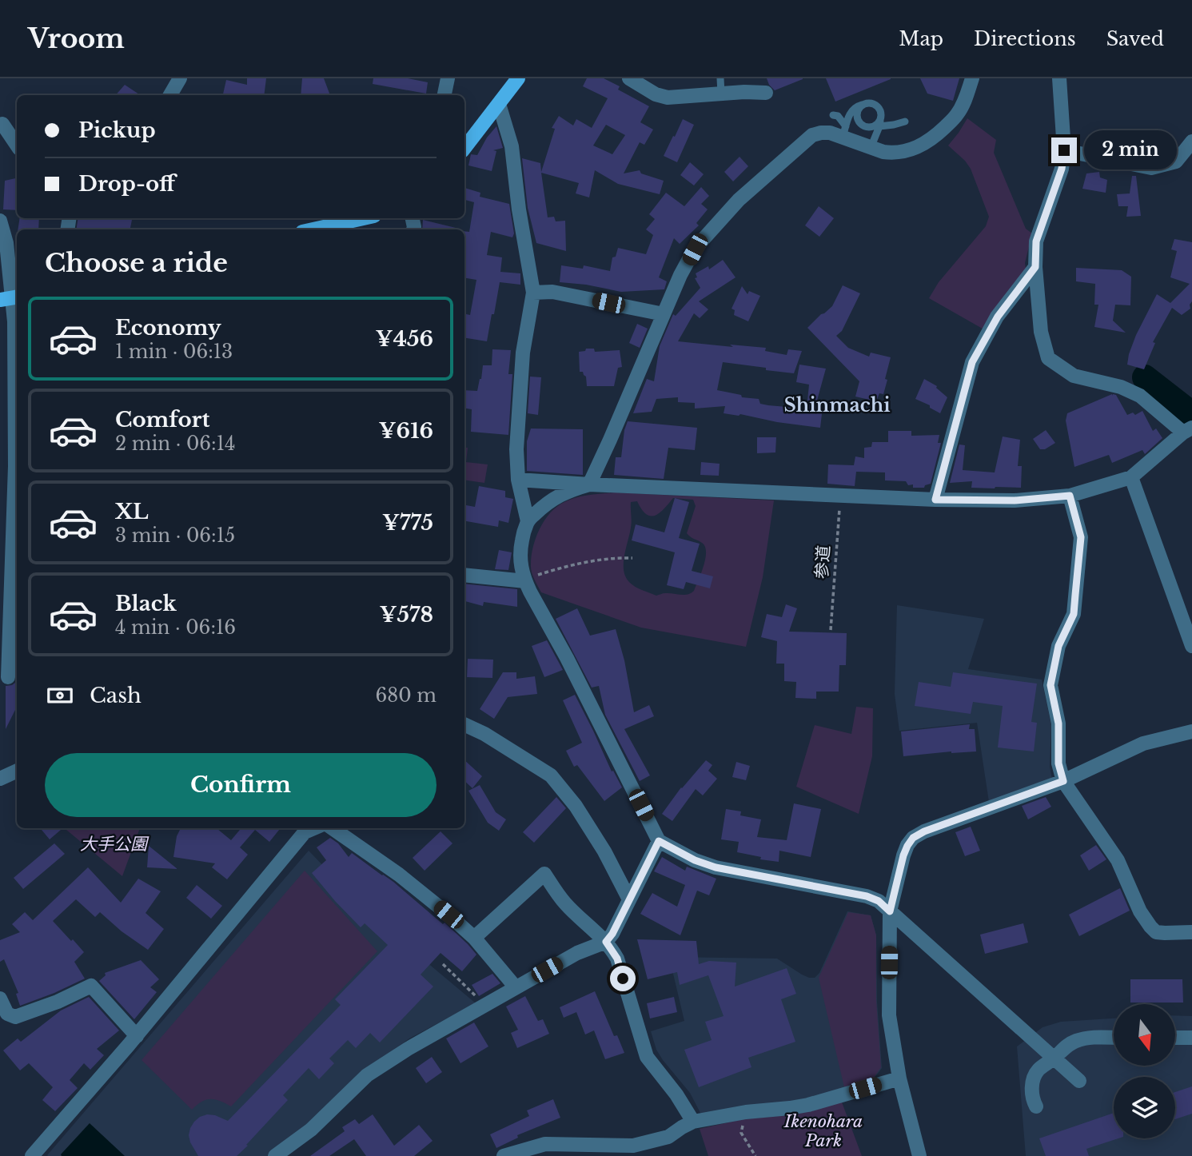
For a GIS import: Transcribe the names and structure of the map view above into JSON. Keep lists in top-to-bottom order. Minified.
{"streets":{"path":["参道"]},"districts":["Shinmachi"],"parks":["大手公園","Ikenohara Park"],"north":"bottom","page":{"header":"Vroom","nav":["Map","Directions","Saved"],"banner":["Pickup","Drop-off"],"bubble":"2 min","heading":"Choose a ride","list":[{"name":"Economy","note":"1 min · 06:13","value":"¥456"},{"name":"Comfort","note":"2 min · 06:14","value":"¥616"},{"name":"XL","note":"3 min · 06:15","value":"¥775"},{"name":"Black","note":"4 min · 06:16","value":"¥578"}],"pay":["Cash","680 m"],"buttons":"Confirm"}}
